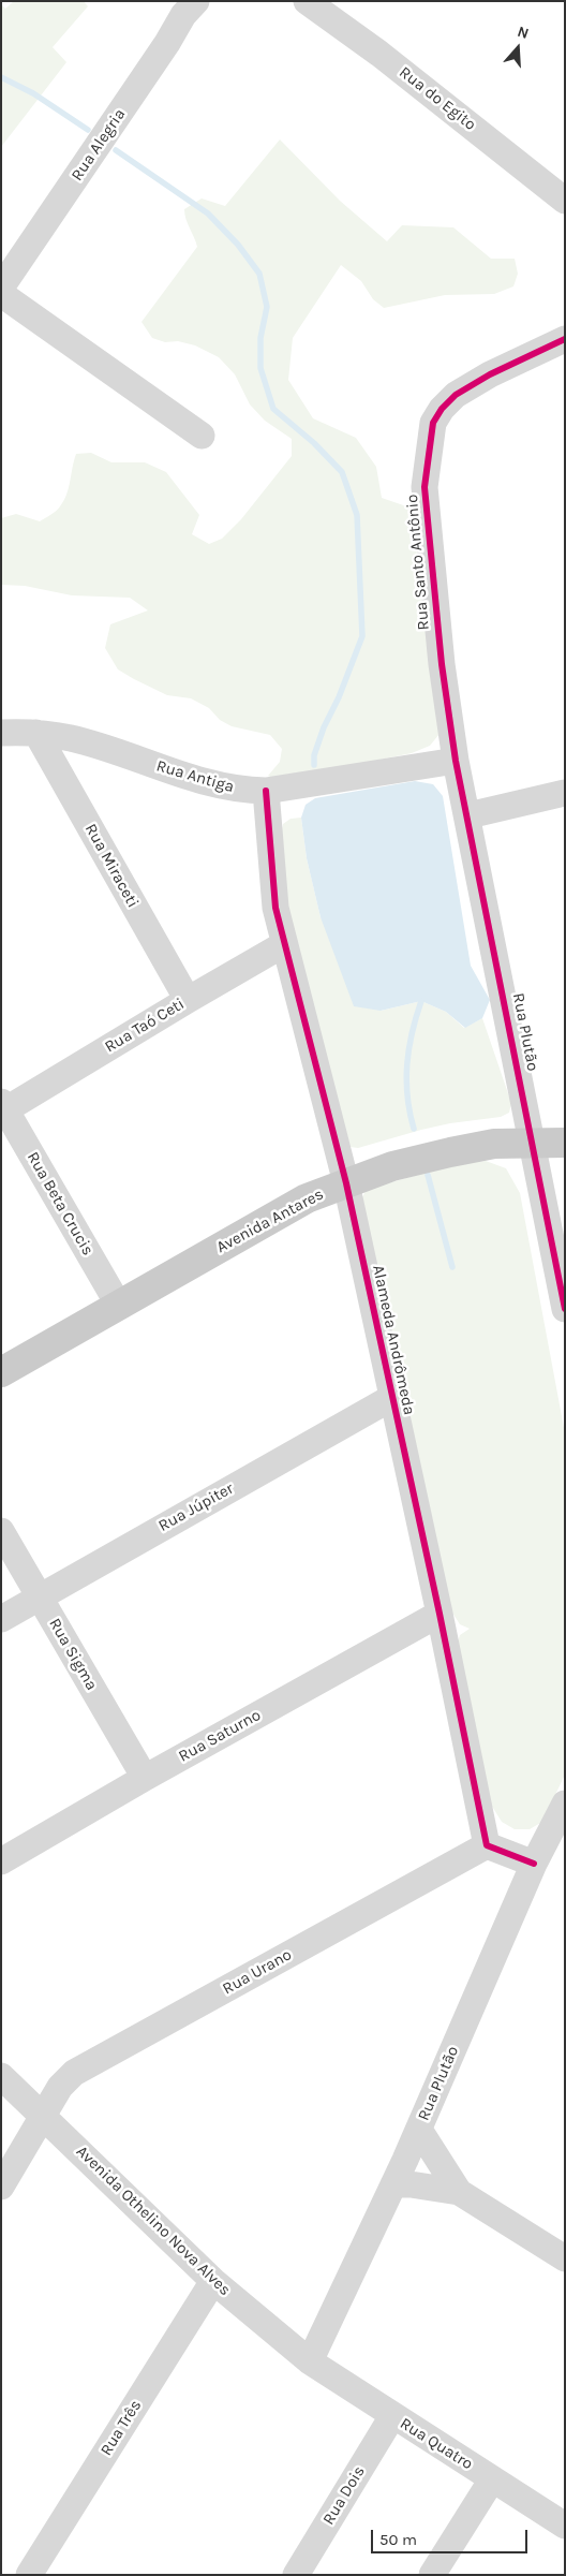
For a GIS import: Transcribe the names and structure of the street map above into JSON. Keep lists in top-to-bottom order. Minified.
{"streets":{"main road":["Avenida Antares"],"street":["Rua do Egito","Rua Alegria","Rua Santo Antônio","Rua Antiga","Rua Miraceti","Rua Taó Ceti","Rua Plutão","Rua Beta Crucis","Alameda Andrômeda","Rua Júpiter","Rua Sigma","Rua Saturno","Rua Urano","Avenida Othelino Nova Alves","Rua Três","Rua Quatro","Rua Dois"]},"crossings":[["Rua Santo Antônio","Rua Antiga"],["Rua Santo Antônio","Rua Plutão"],["Rua Antiga","Rua Miraceti"],["Rua Antiga","Rua Plutão"],["Rua Antiga","Alameda Andrômeda"],["Rua Miraceti","Rua Taó Ceti"],["Rua Taó Ceti","Rua Beta Crucis"],["Rua Taó Ceti","Alameda Andrômeda"],["Rua Plutão","Avenida Antares"],["Rua Plutão","Avenida Othelino Nova Alves"],["Rua Plutão","Rua Quatro"],["Rua Beta Crucis","Avenida Antares"],["Avenida Antares","Alameda Andrômeda"],["Alameda Andrômeda","Rua Júpiter"],["Alameda Andrômeda","Rua Saturno"],["Alameda Andrômeda","Rua Urano"],["Rua Júpiter","Rua Sigma"],["Rua Sigma","Rua Saturno"],["Rua Urano","Avenida Othelino Nova Alves"],["Avenida Othelino Nova Alves","Rua Três"],["Avenida Othelino Nova Alves","Rua Quatro"],["Rua Quatro","Rua Dois"]],"scale_bar":"50 m","north":"top"}
